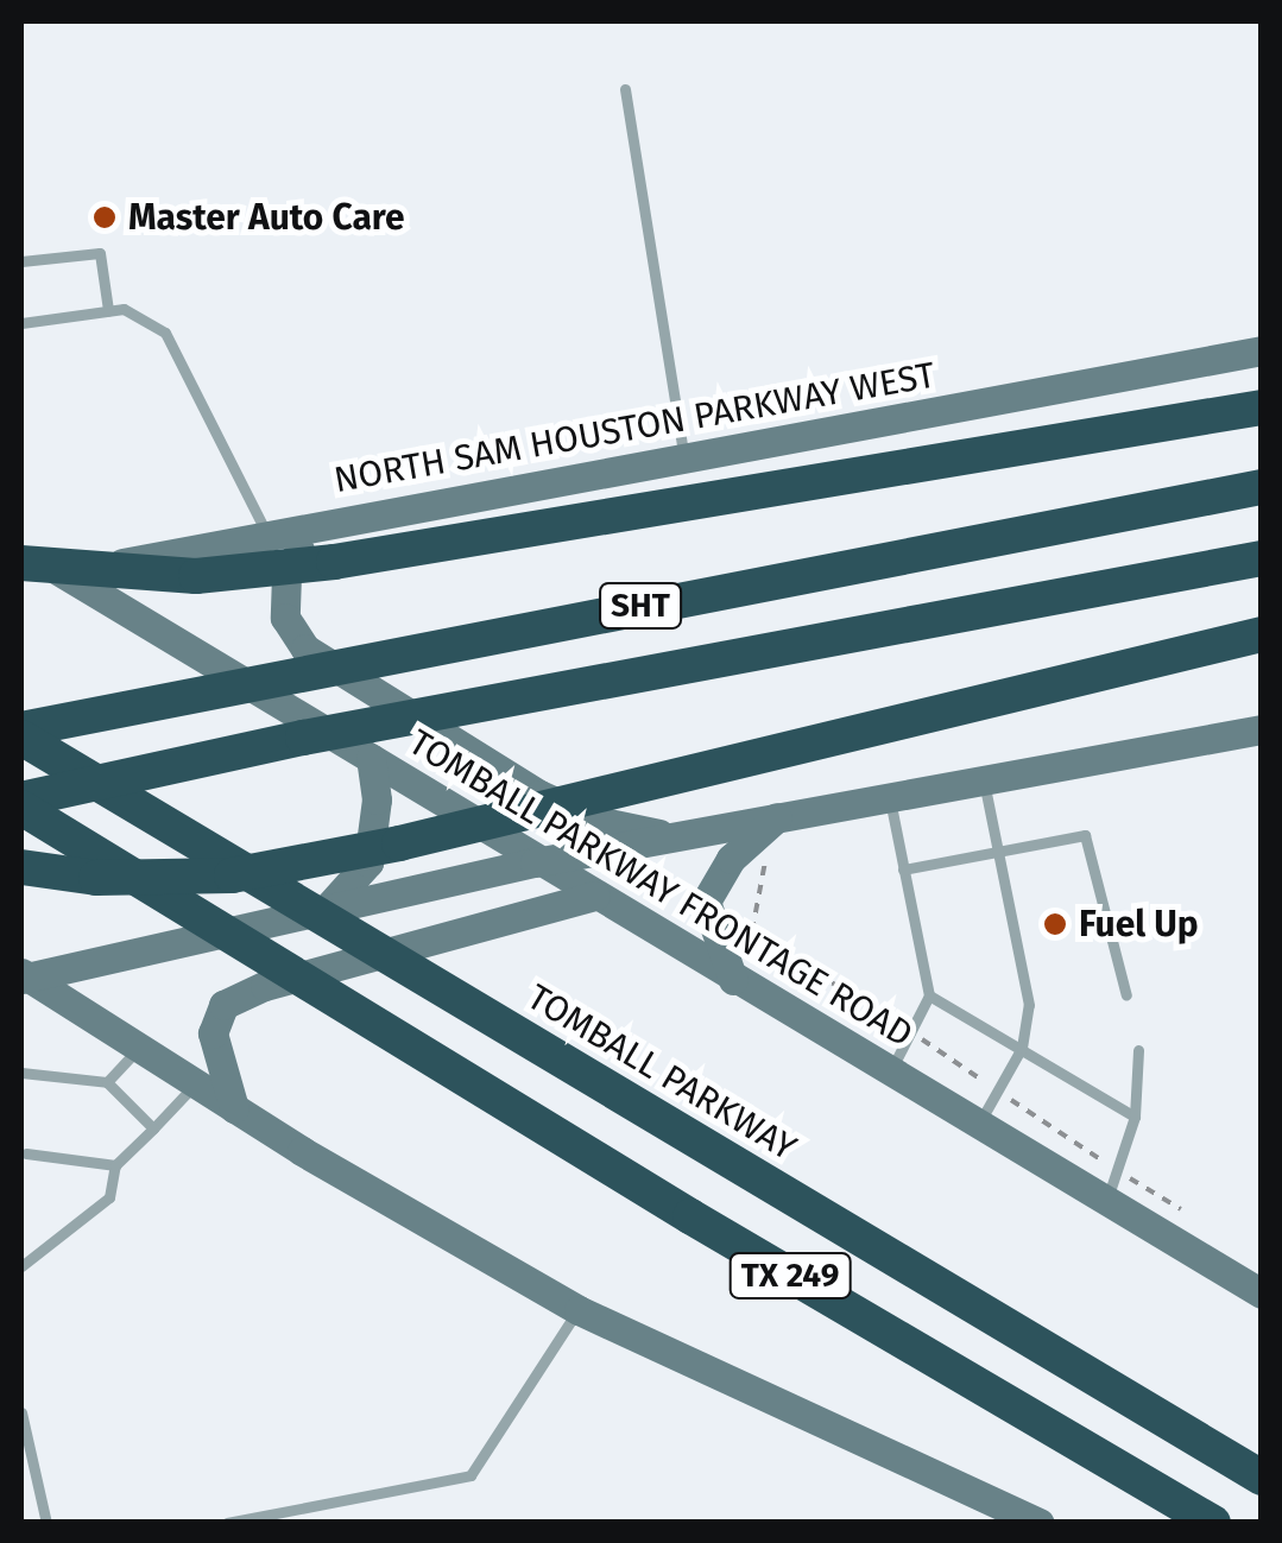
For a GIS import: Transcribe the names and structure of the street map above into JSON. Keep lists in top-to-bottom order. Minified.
{"streets":{"highway":["SHT","TOMBALL PARKWAY","TX 249"],"main road":["NORTH SAM HOUSTON PARKWAY WEST","TOMBALL PARKWAY FRONTAGE ROAD"]},"crossings":[["NORTH SAM HOUSTON PARKWAY WEST","TOMBALL PARKWAY FRONTAGE ROAD"],["SHT","TOMBALL PARKWAY"],["SHT","TX 249"]],"places":["Master Auto Care","Fuel Up"]}
